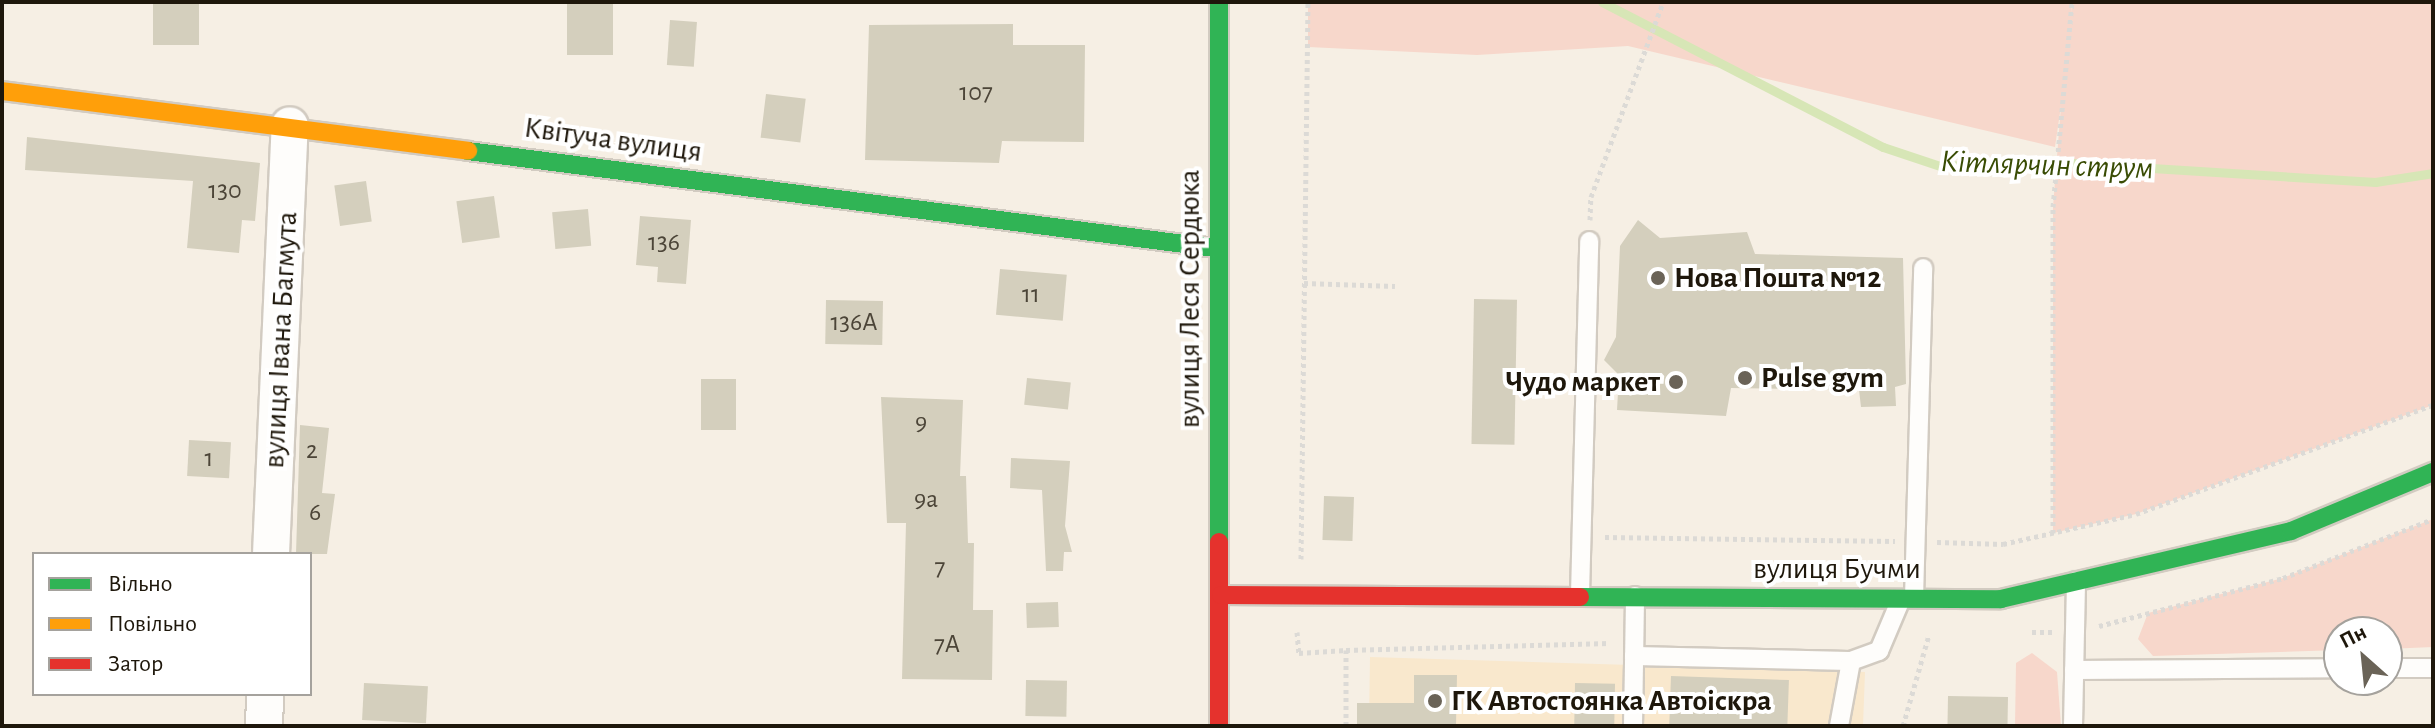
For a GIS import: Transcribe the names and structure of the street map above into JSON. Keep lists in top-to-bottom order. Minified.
{"streets":{"street":["Квітуча вулиця","вулиця Леся Сердюка","вулиця Івана Багмута","вулиця Бучми"]},"crossings":[["Квітуча вулиця","вулиця Леся Сердюка"],["Квітуча вулиця","вулиця Івана Багмута"],["вулиця Леся Сердюка","вулиця Бучми"]],"water":["Кітлярчин струм"],"places":["Нова Пошта №12","Pulse gym","Чудо маркет","ГК Автостоянка Автоіскра"],"house_numbers":["107","130","136","11","136А","9","2","1","9а","6","7","7А"],"legend":["Вільно","Повільно","Затор"],"north":"top left"}
